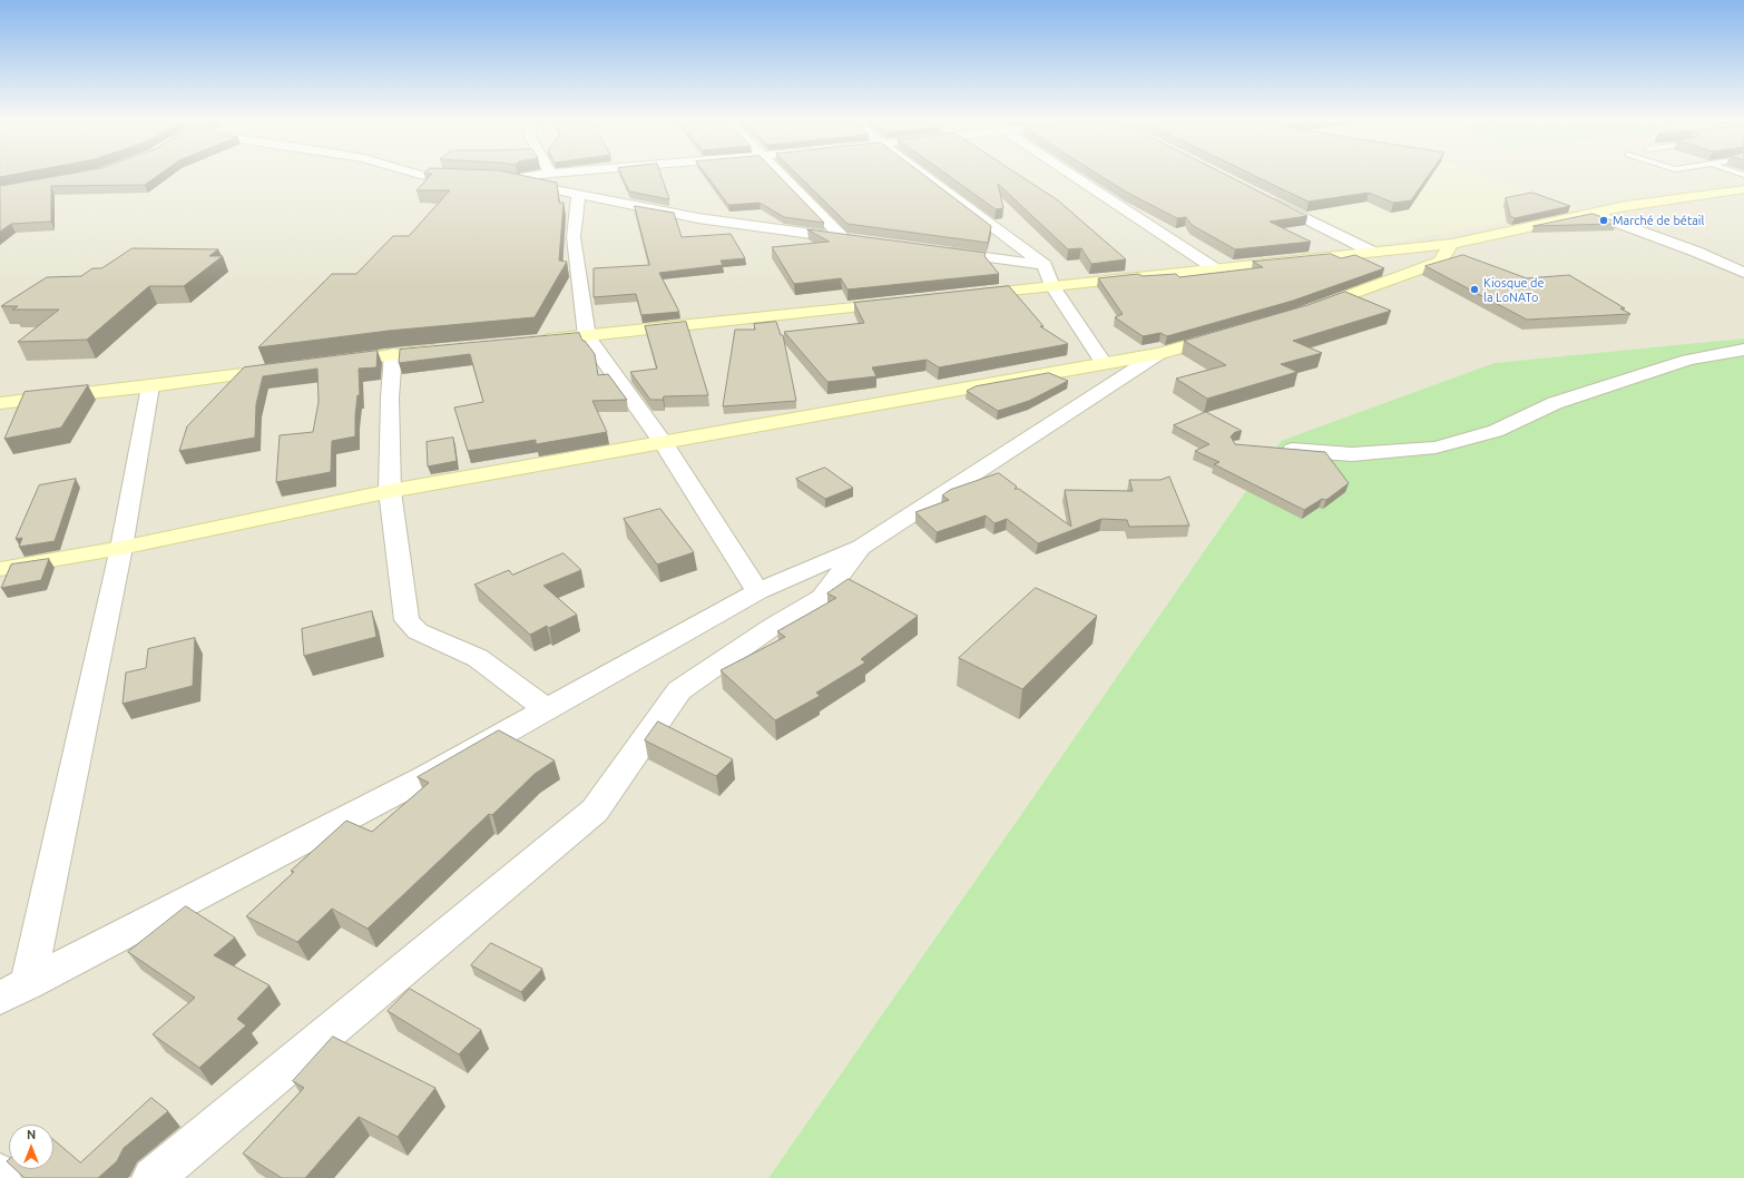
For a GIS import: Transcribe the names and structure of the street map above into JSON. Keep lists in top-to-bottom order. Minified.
{"places":["Marché de bétail","Kiosque de la LoNATo"],"north":"top"}
